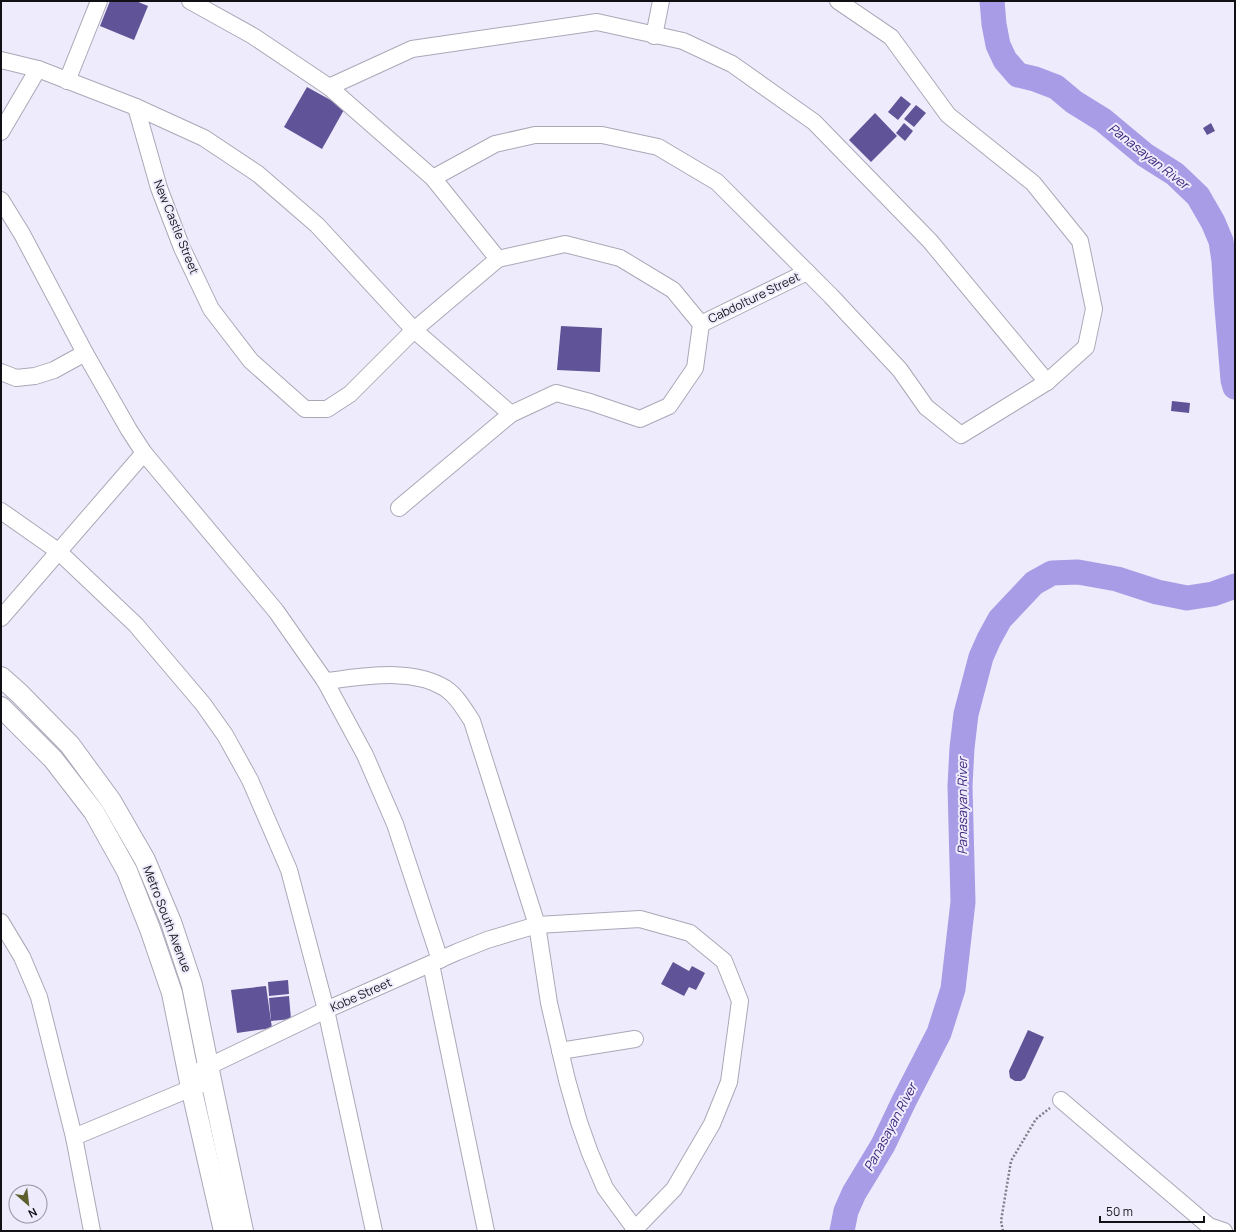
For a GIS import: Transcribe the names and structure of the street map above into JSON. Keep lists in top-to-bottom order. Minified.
{"streets":{"street":["New Castle Street","Cabdolture Street","Metro South Avenue","Kobe Street"]},"crossings":[["Metro South Avenue","Kobe Street"]],"water":["Panasayan River"],"scale_bar":"50 m","north":"bottom right"}
